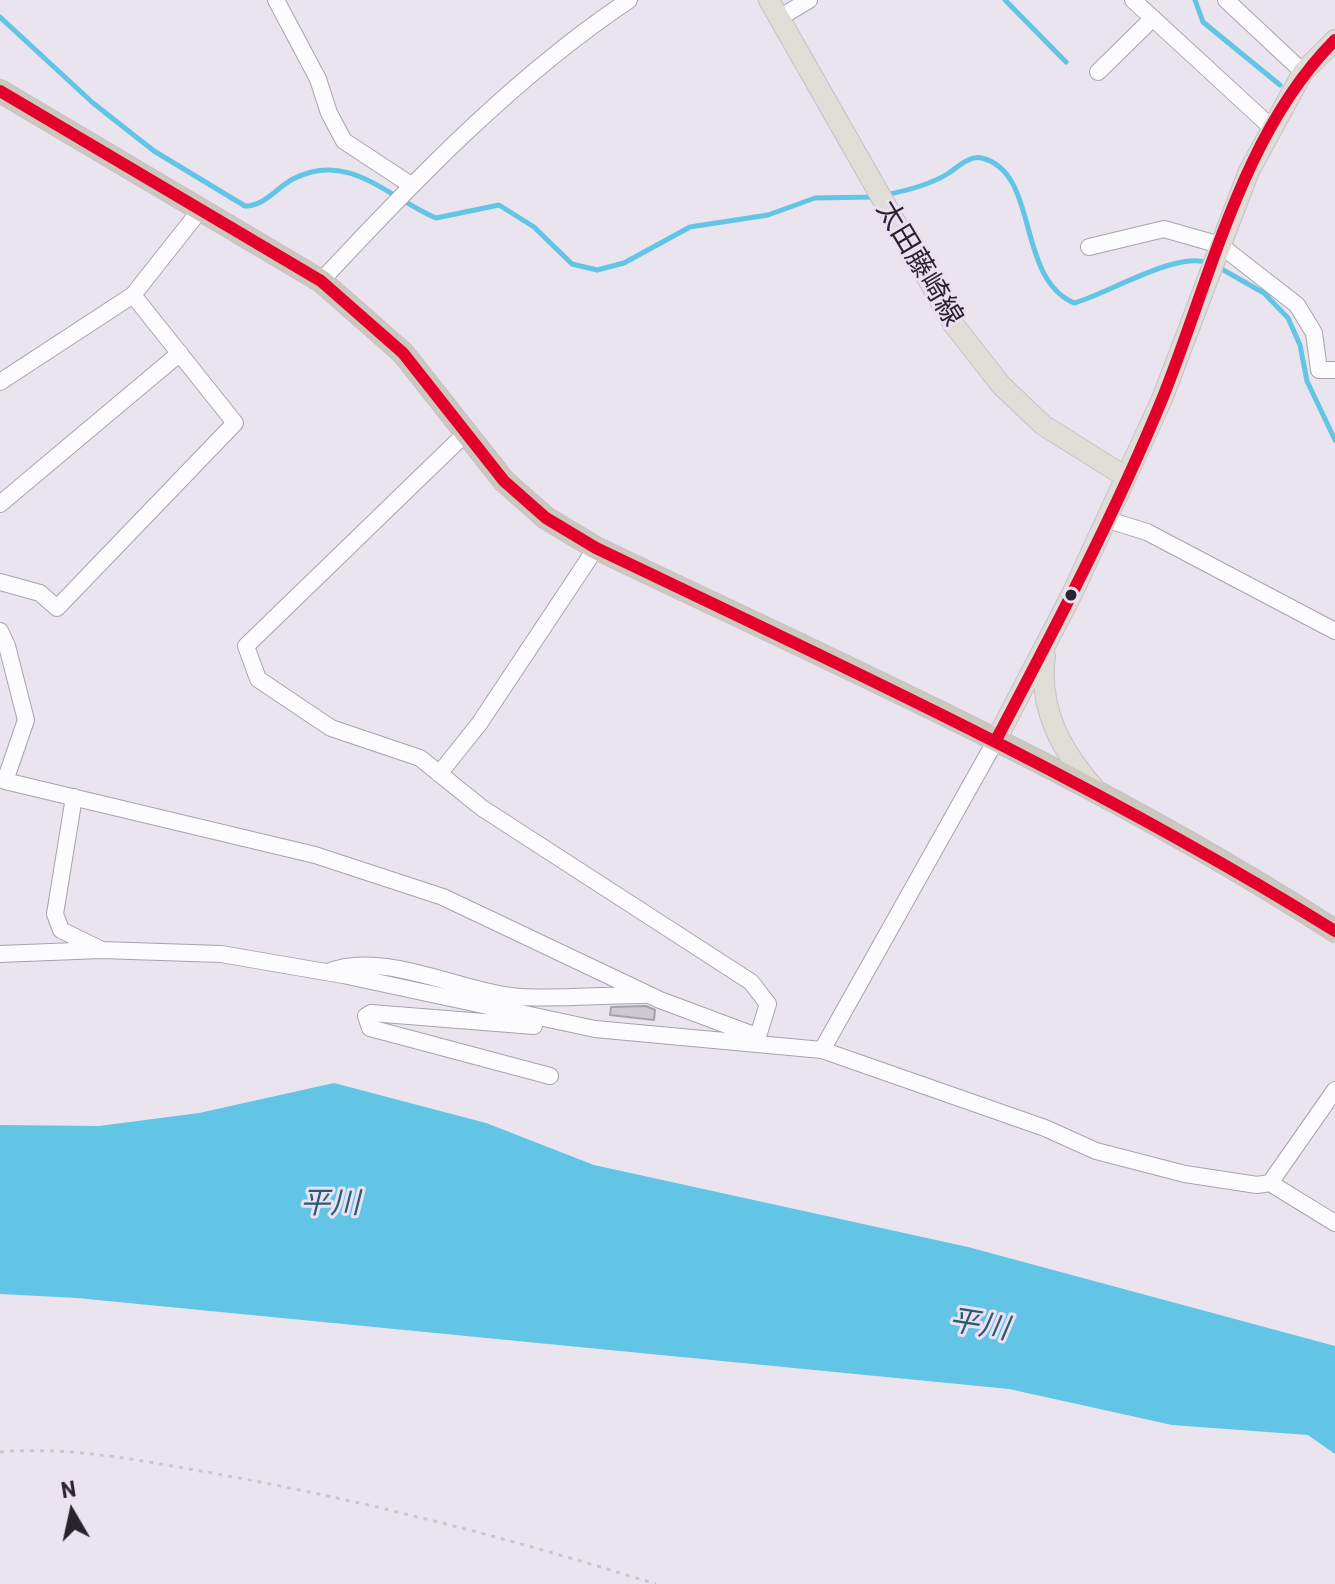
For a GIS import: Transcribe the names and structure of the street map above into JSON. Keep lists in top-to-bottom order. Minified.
{"streets":{"main road":["太田藤崎線"]},"water":["平川"],"north":"top"}
